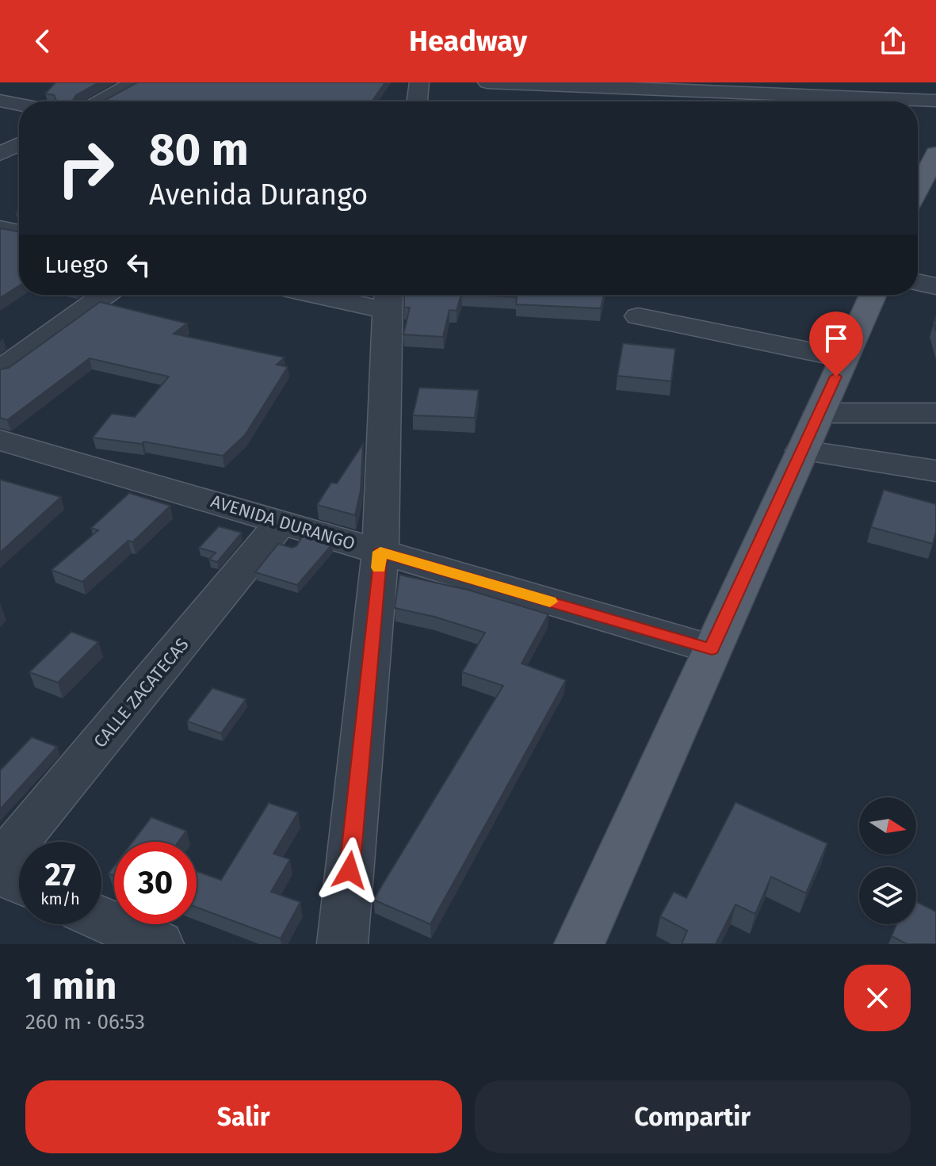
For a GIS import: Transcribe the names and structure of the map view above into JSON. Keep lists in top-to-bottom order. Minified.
{"streets":{"street":["AVENIDA DURANGO","CALLE ZACATECAS"]},"crossings":[["AVENIDA DURANGO","CALLE ZACATECAS"]],"north":"right","page":{"header":"Headway","turn":["80 m","Avenida Durango"],"then":"Luego","speed":"27 km/h","limit":"30","heading":["1 min","260 m · 06:53"],"buttons":["Salir","Compartir"]}}
